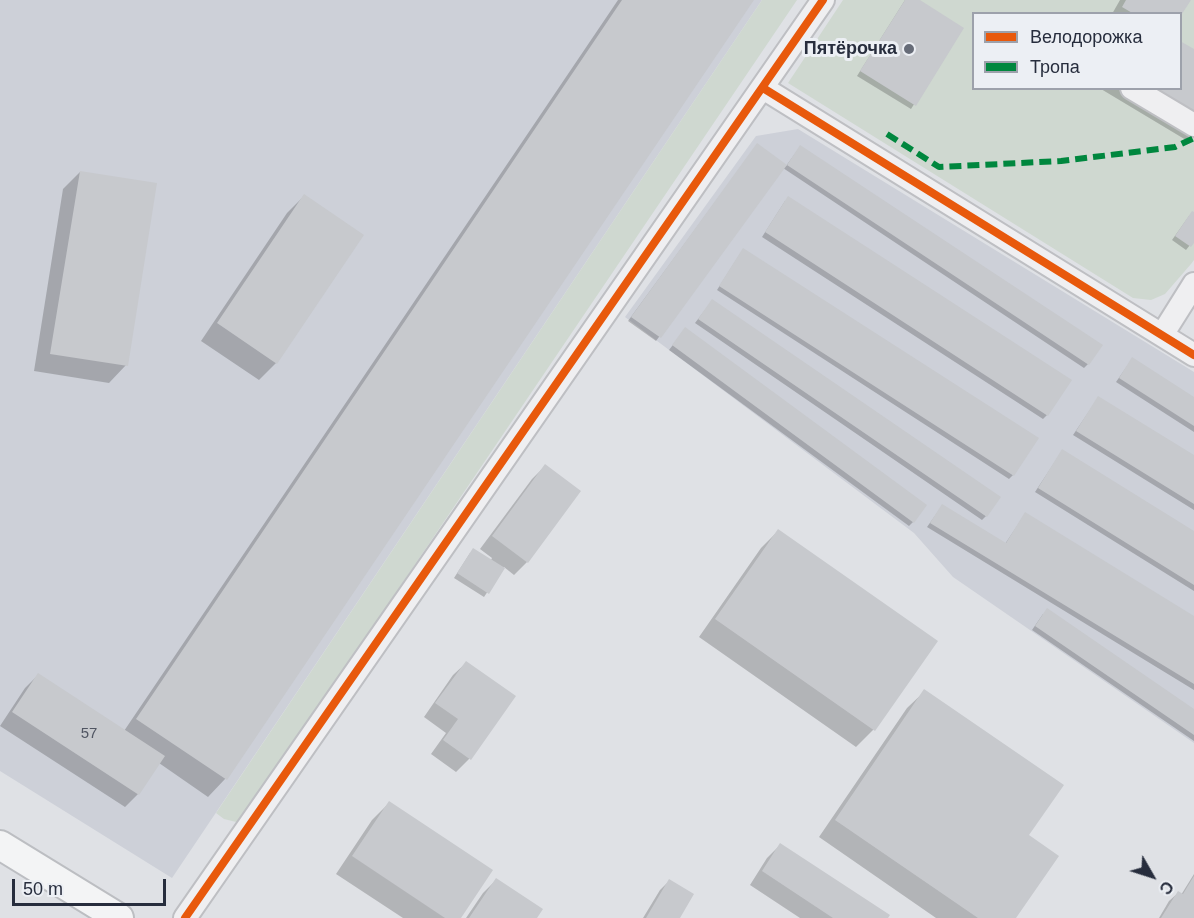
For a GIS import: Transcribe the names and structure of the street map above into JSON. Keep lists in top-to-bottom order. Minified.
{"places":["Пятёрочка"],"house_numbers":["57"],"legend":["Велодорожка","Тропа"],"scale_bar":"50 m","north":"bottom right"}
